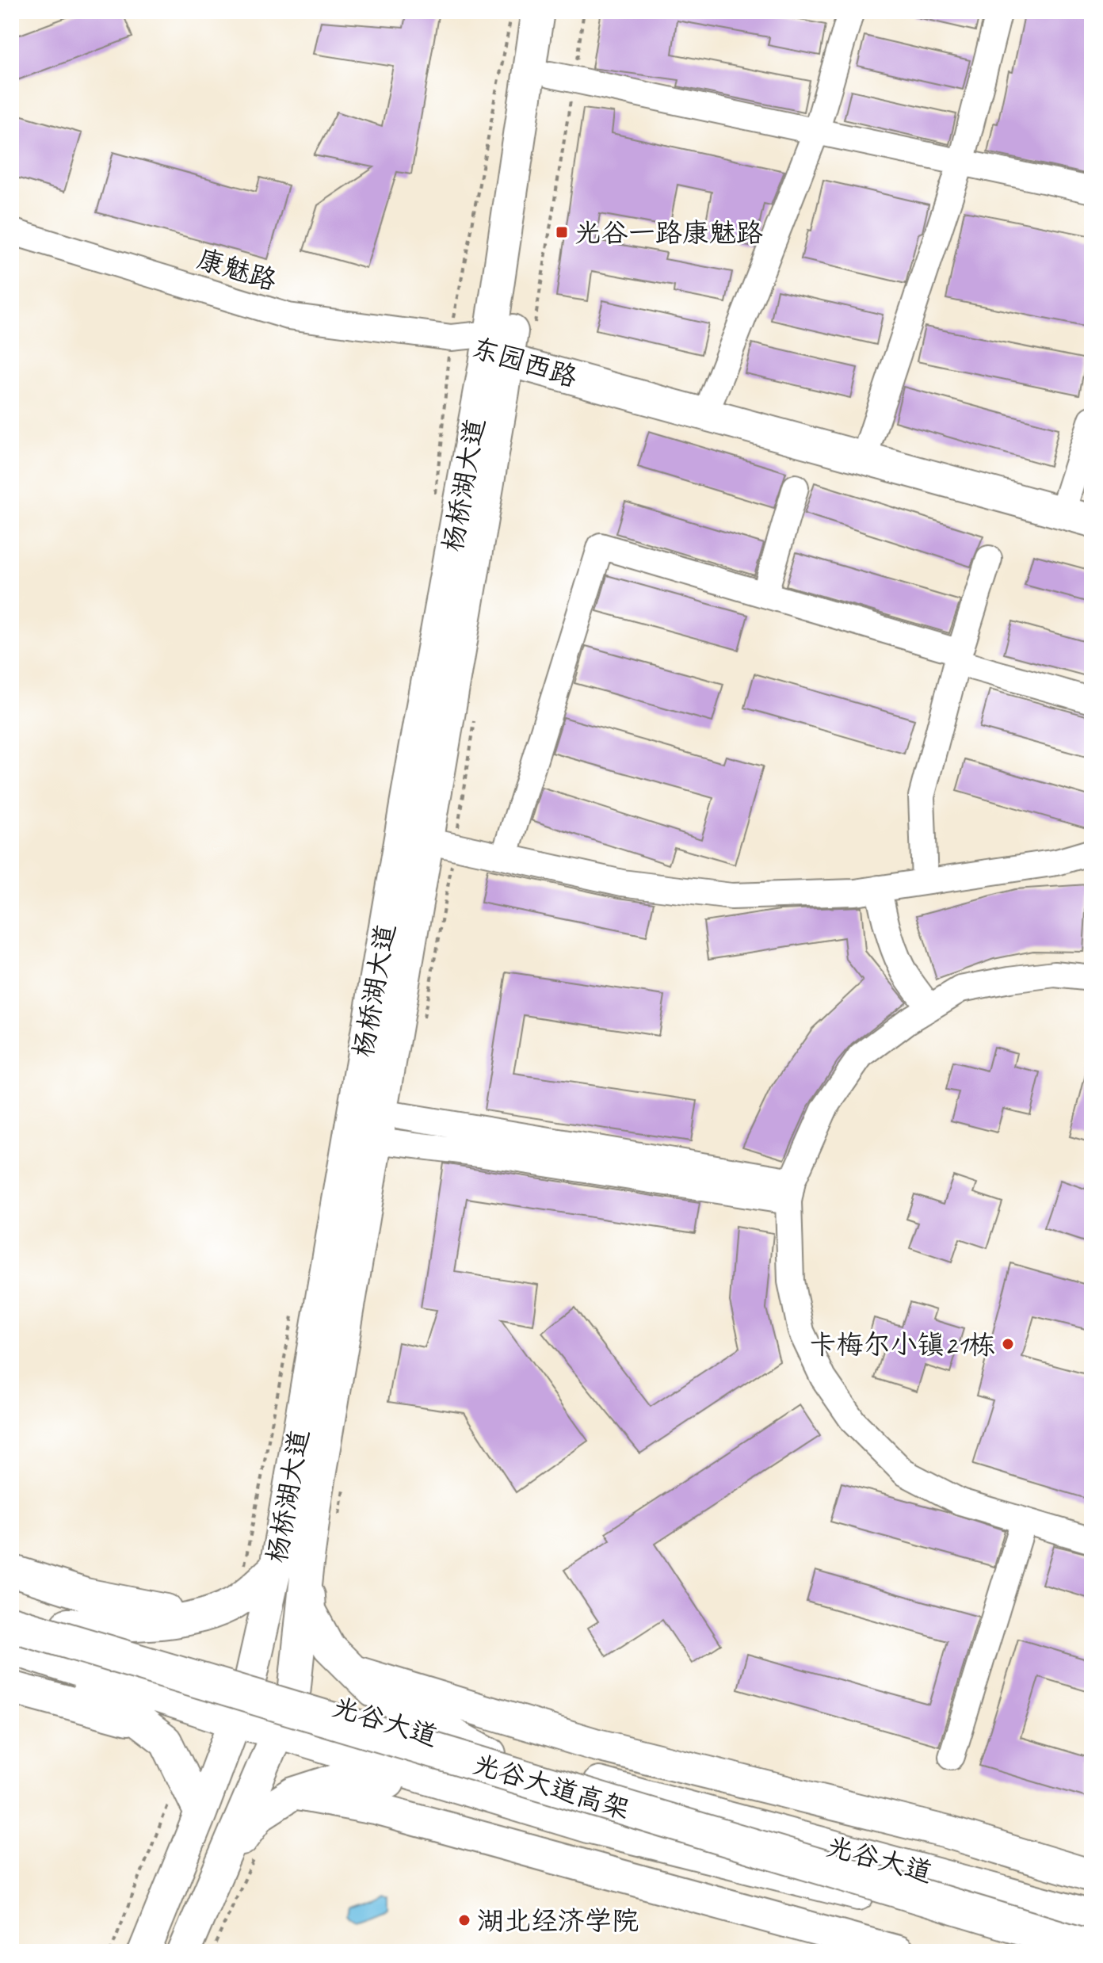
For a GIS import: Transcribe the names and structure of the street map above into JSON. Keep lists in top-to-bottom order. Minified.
{"streets":{"highway":["光谷大道高架"],"main road":["东园西路","杨桥湖大道","光谷大道"],"street":["康魅路"]},"crossings":[["康魅路","东园西路"],["东园西路","杨桥湖大道"],["杨桥湖大道","光谷大道"],["光谷大道","光谷大道高架"]],"places":{"transit":["光谷一路康魅路"],"other":["卡梅尔小镇21栋","湖北经济学院"]}}
